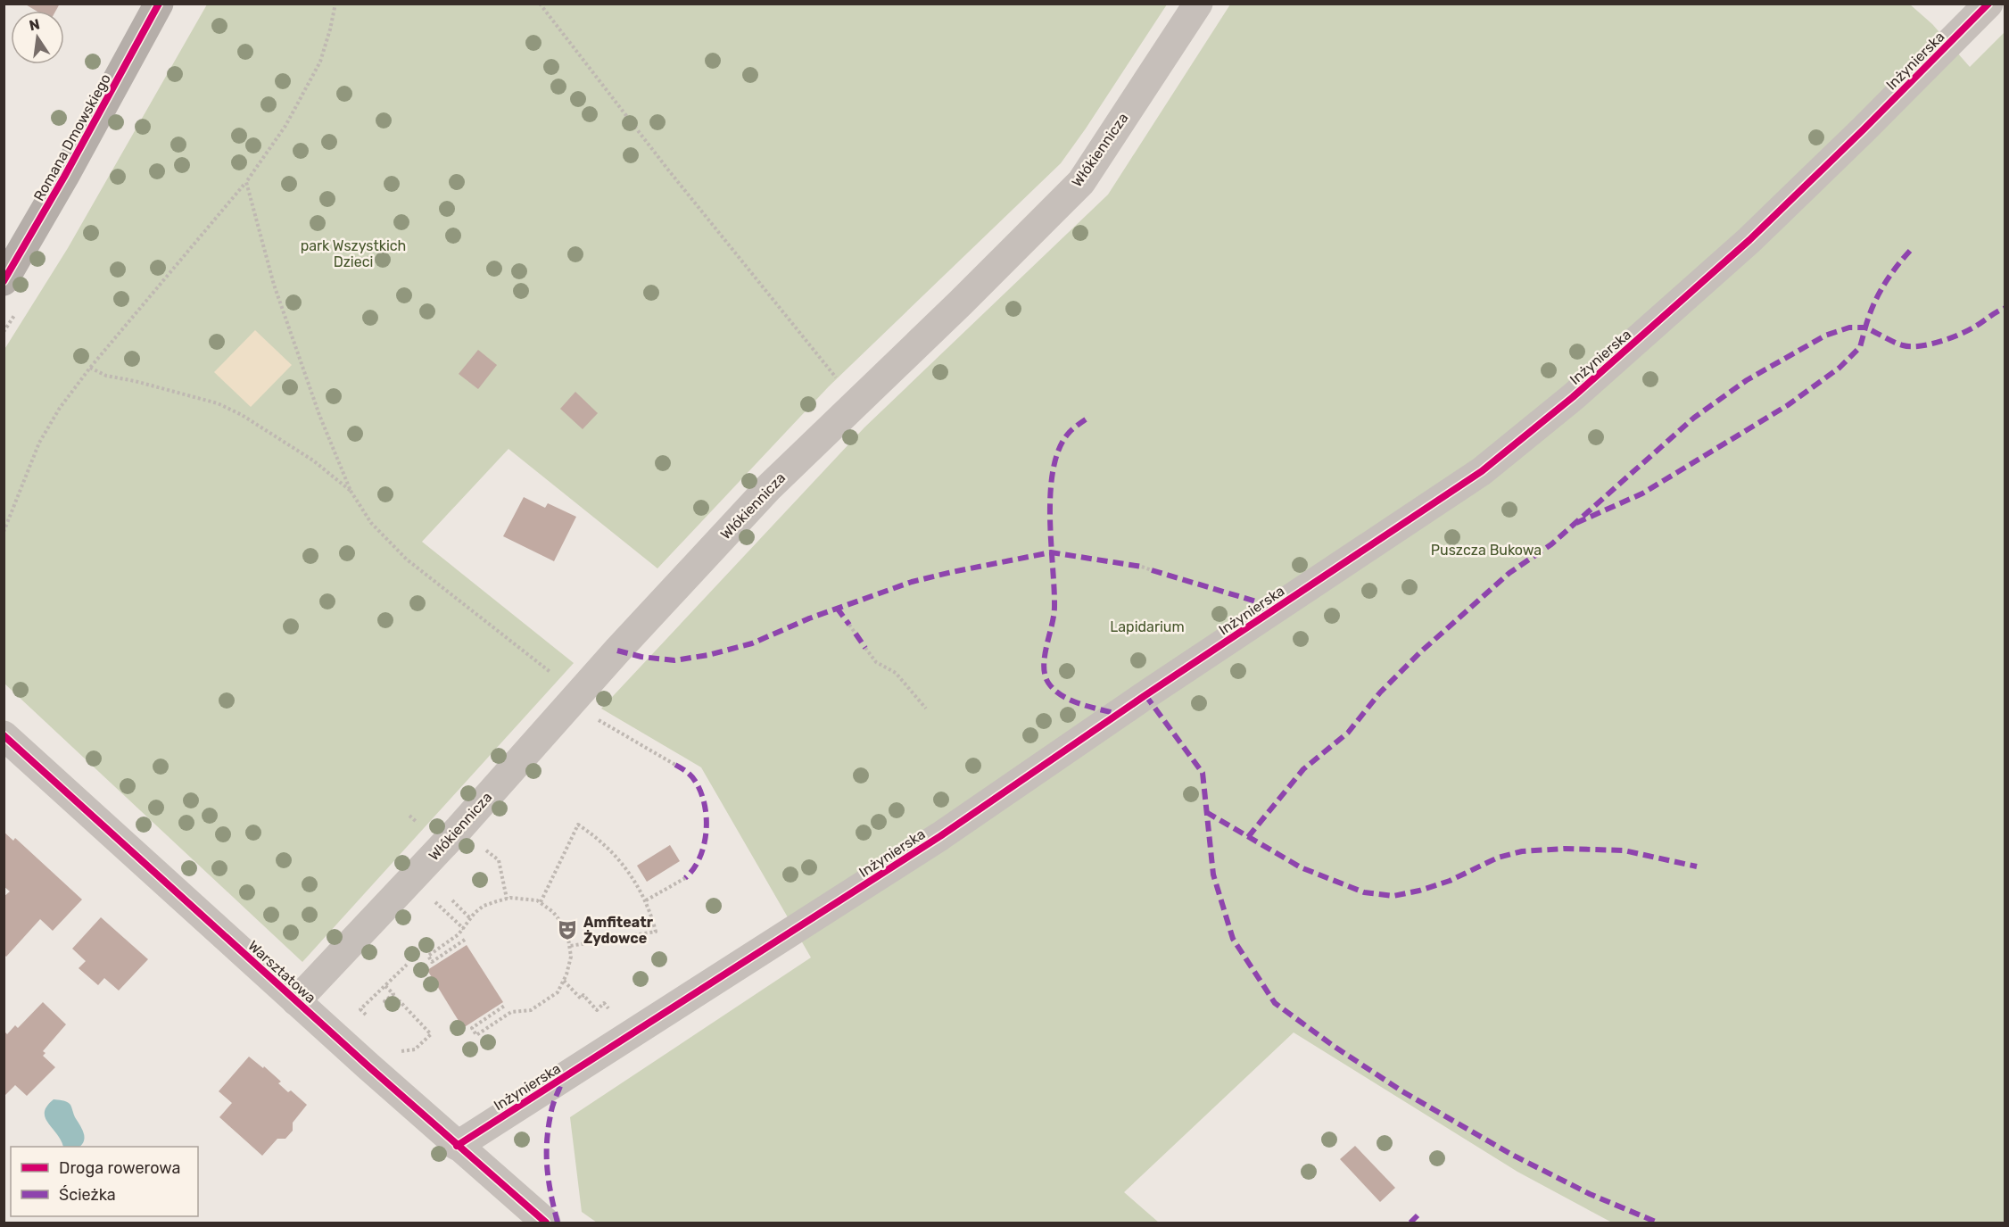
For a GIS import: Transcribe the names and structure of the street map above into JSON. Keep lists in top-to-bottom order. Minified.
{"streets":{"main road":["Romana Dmowskiego"],"street":["Inżynierska","Włókiennicza","Warsztatowa"]},"crossings":[["Inżynierska","Warsztatowa"],["Włókiennicza","Warsztatowa"]],"parks":["park Wszystkich Dzieci","Puszcza Bukowa","Lapidarium"],"places":{"theatre":["Amfiteatr Żydowce"]},"legend":["Droga rowerowa","Ścieżka"],"north":"top"}
